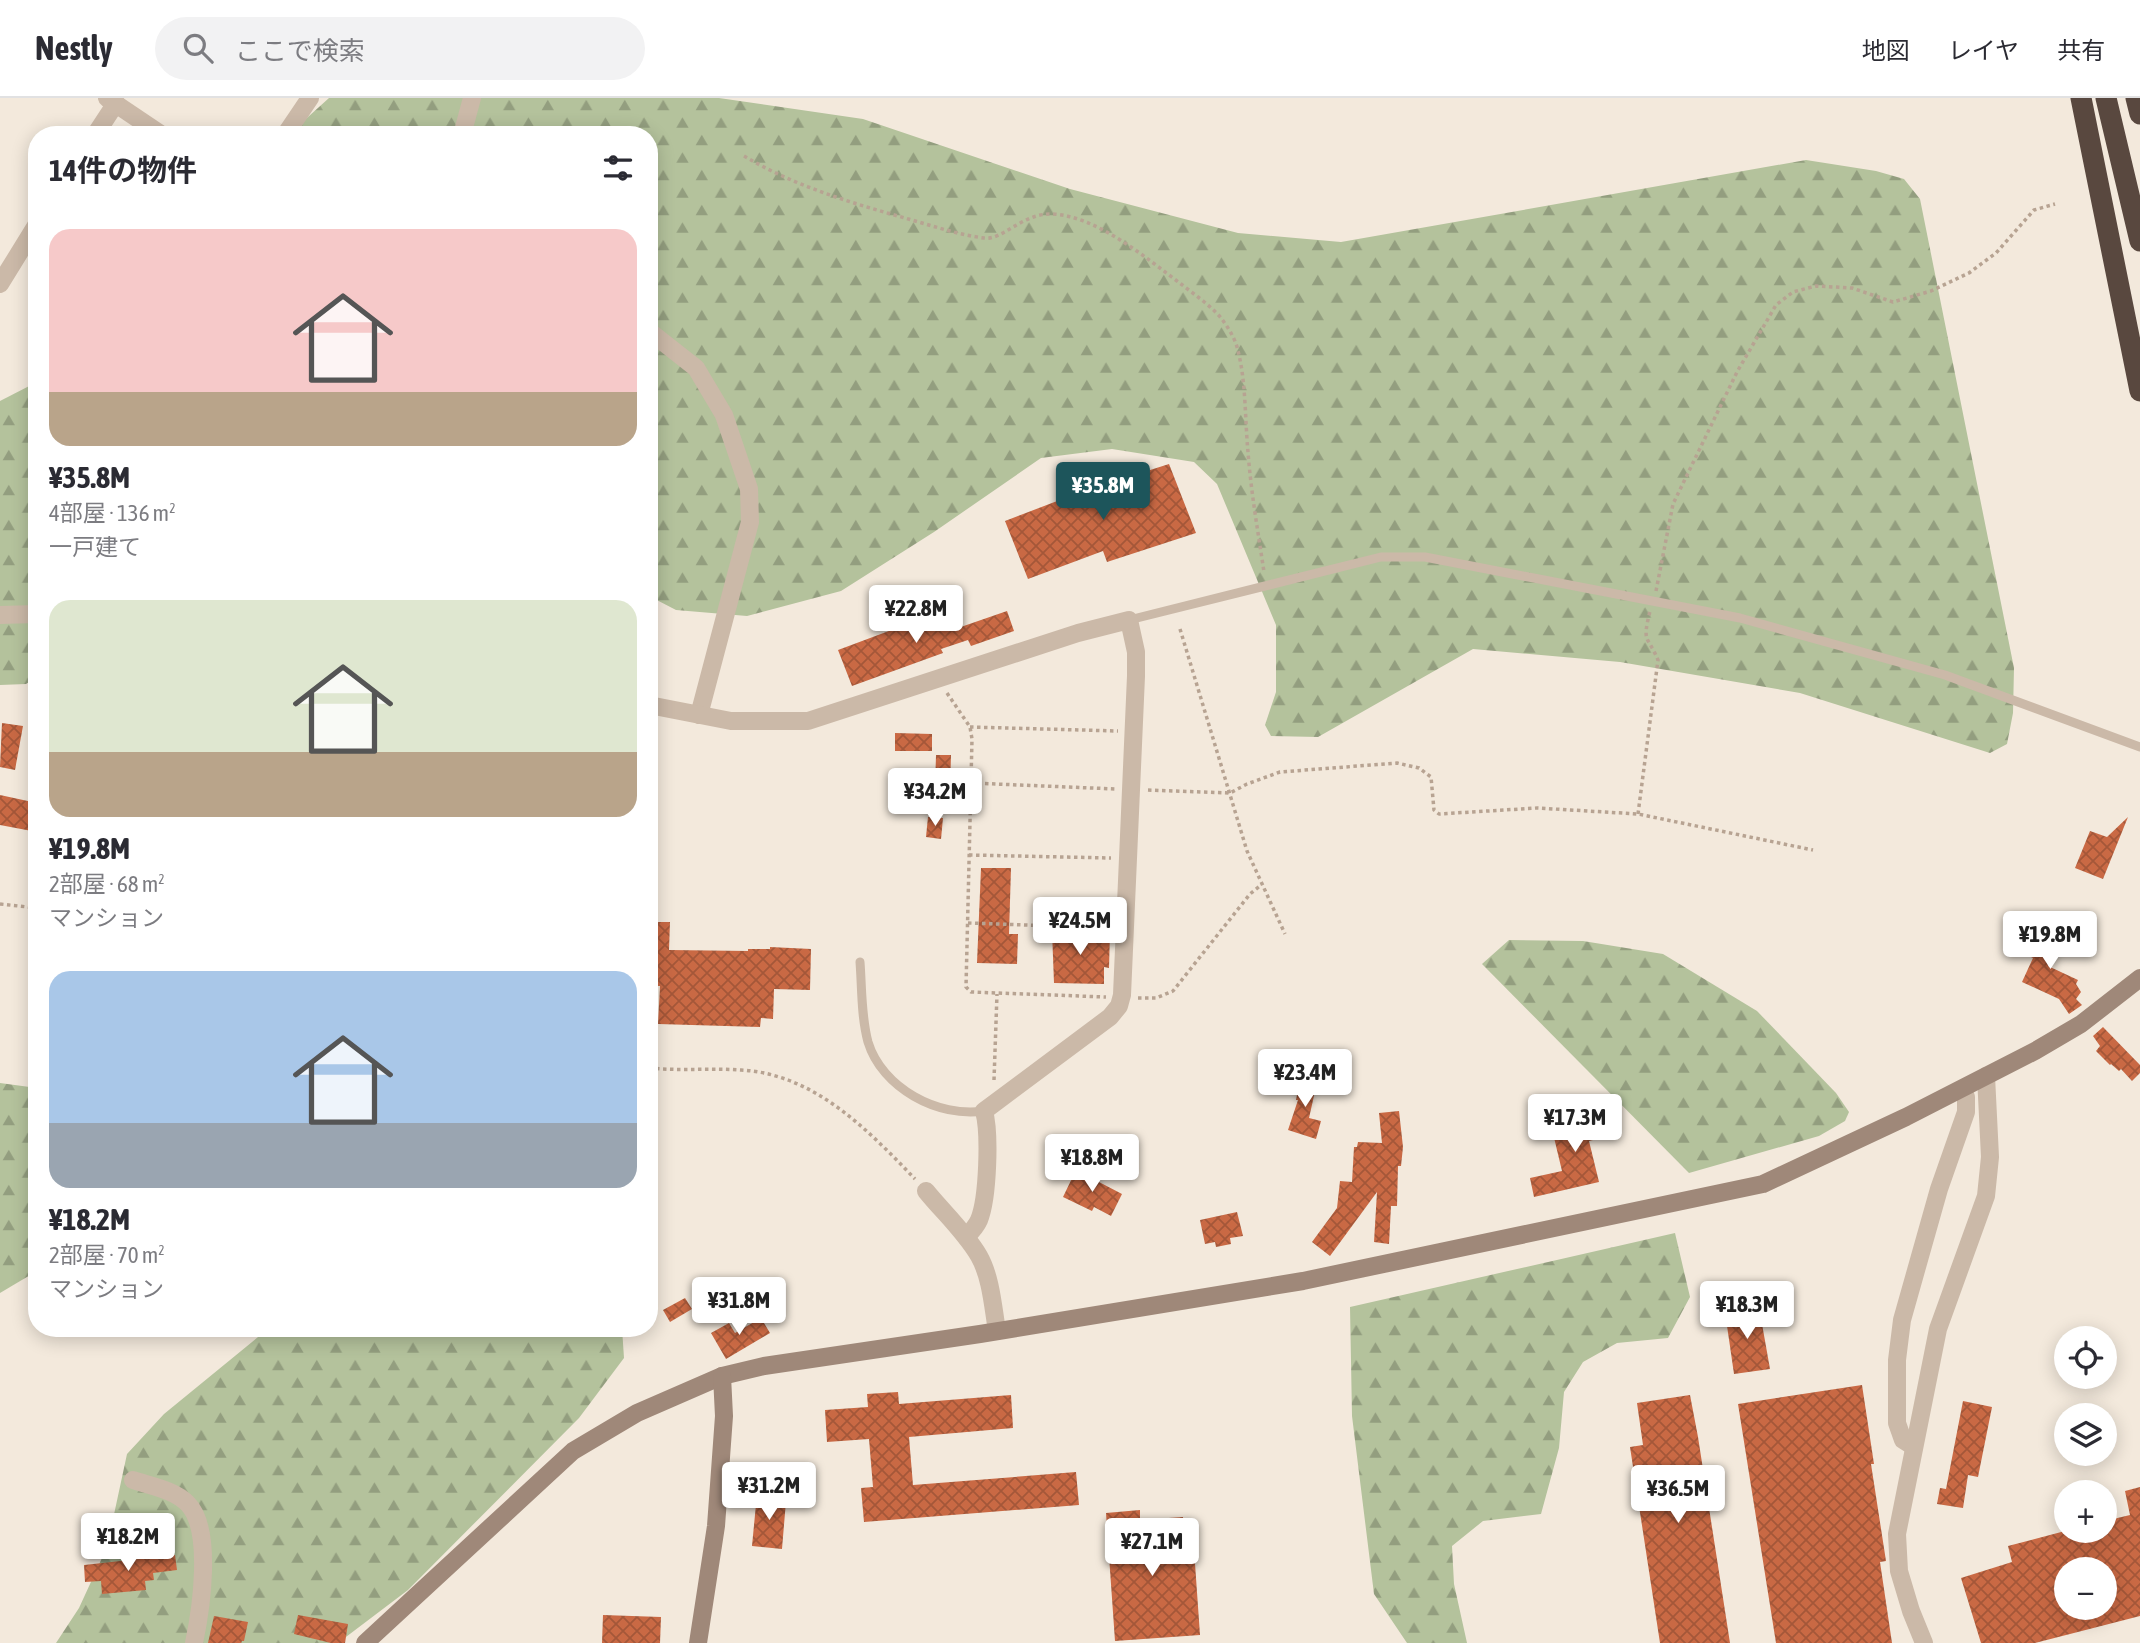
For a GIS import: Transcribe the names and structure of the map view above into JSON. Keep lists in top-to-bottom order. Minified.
{"page":{"header":"Nestly","search":"ここで検索","nav":["地図","レイヤ","共有"],"heading":"14件の物件","list":[{"name":"¥35.8M","note":"4部屋 · 136 m² · 一戸建て"},{"name":"¥19.8M","note":"2部屋 · 68 m² · マンション"},{"name":"¥18.2M","note":"2部屋 · 70 m² · マンション"}],"price":["¥35.8M","¥22.8M","¥34.2M","¥24.5M","¥19.8M","¥23.4M","¥17.3M","¥18.8M","¥31.8M","¥18.3M","¥31.2M","¥36.5M","¥18.2M","¥27.1M"],"map_buttons":["+","−"]}}
